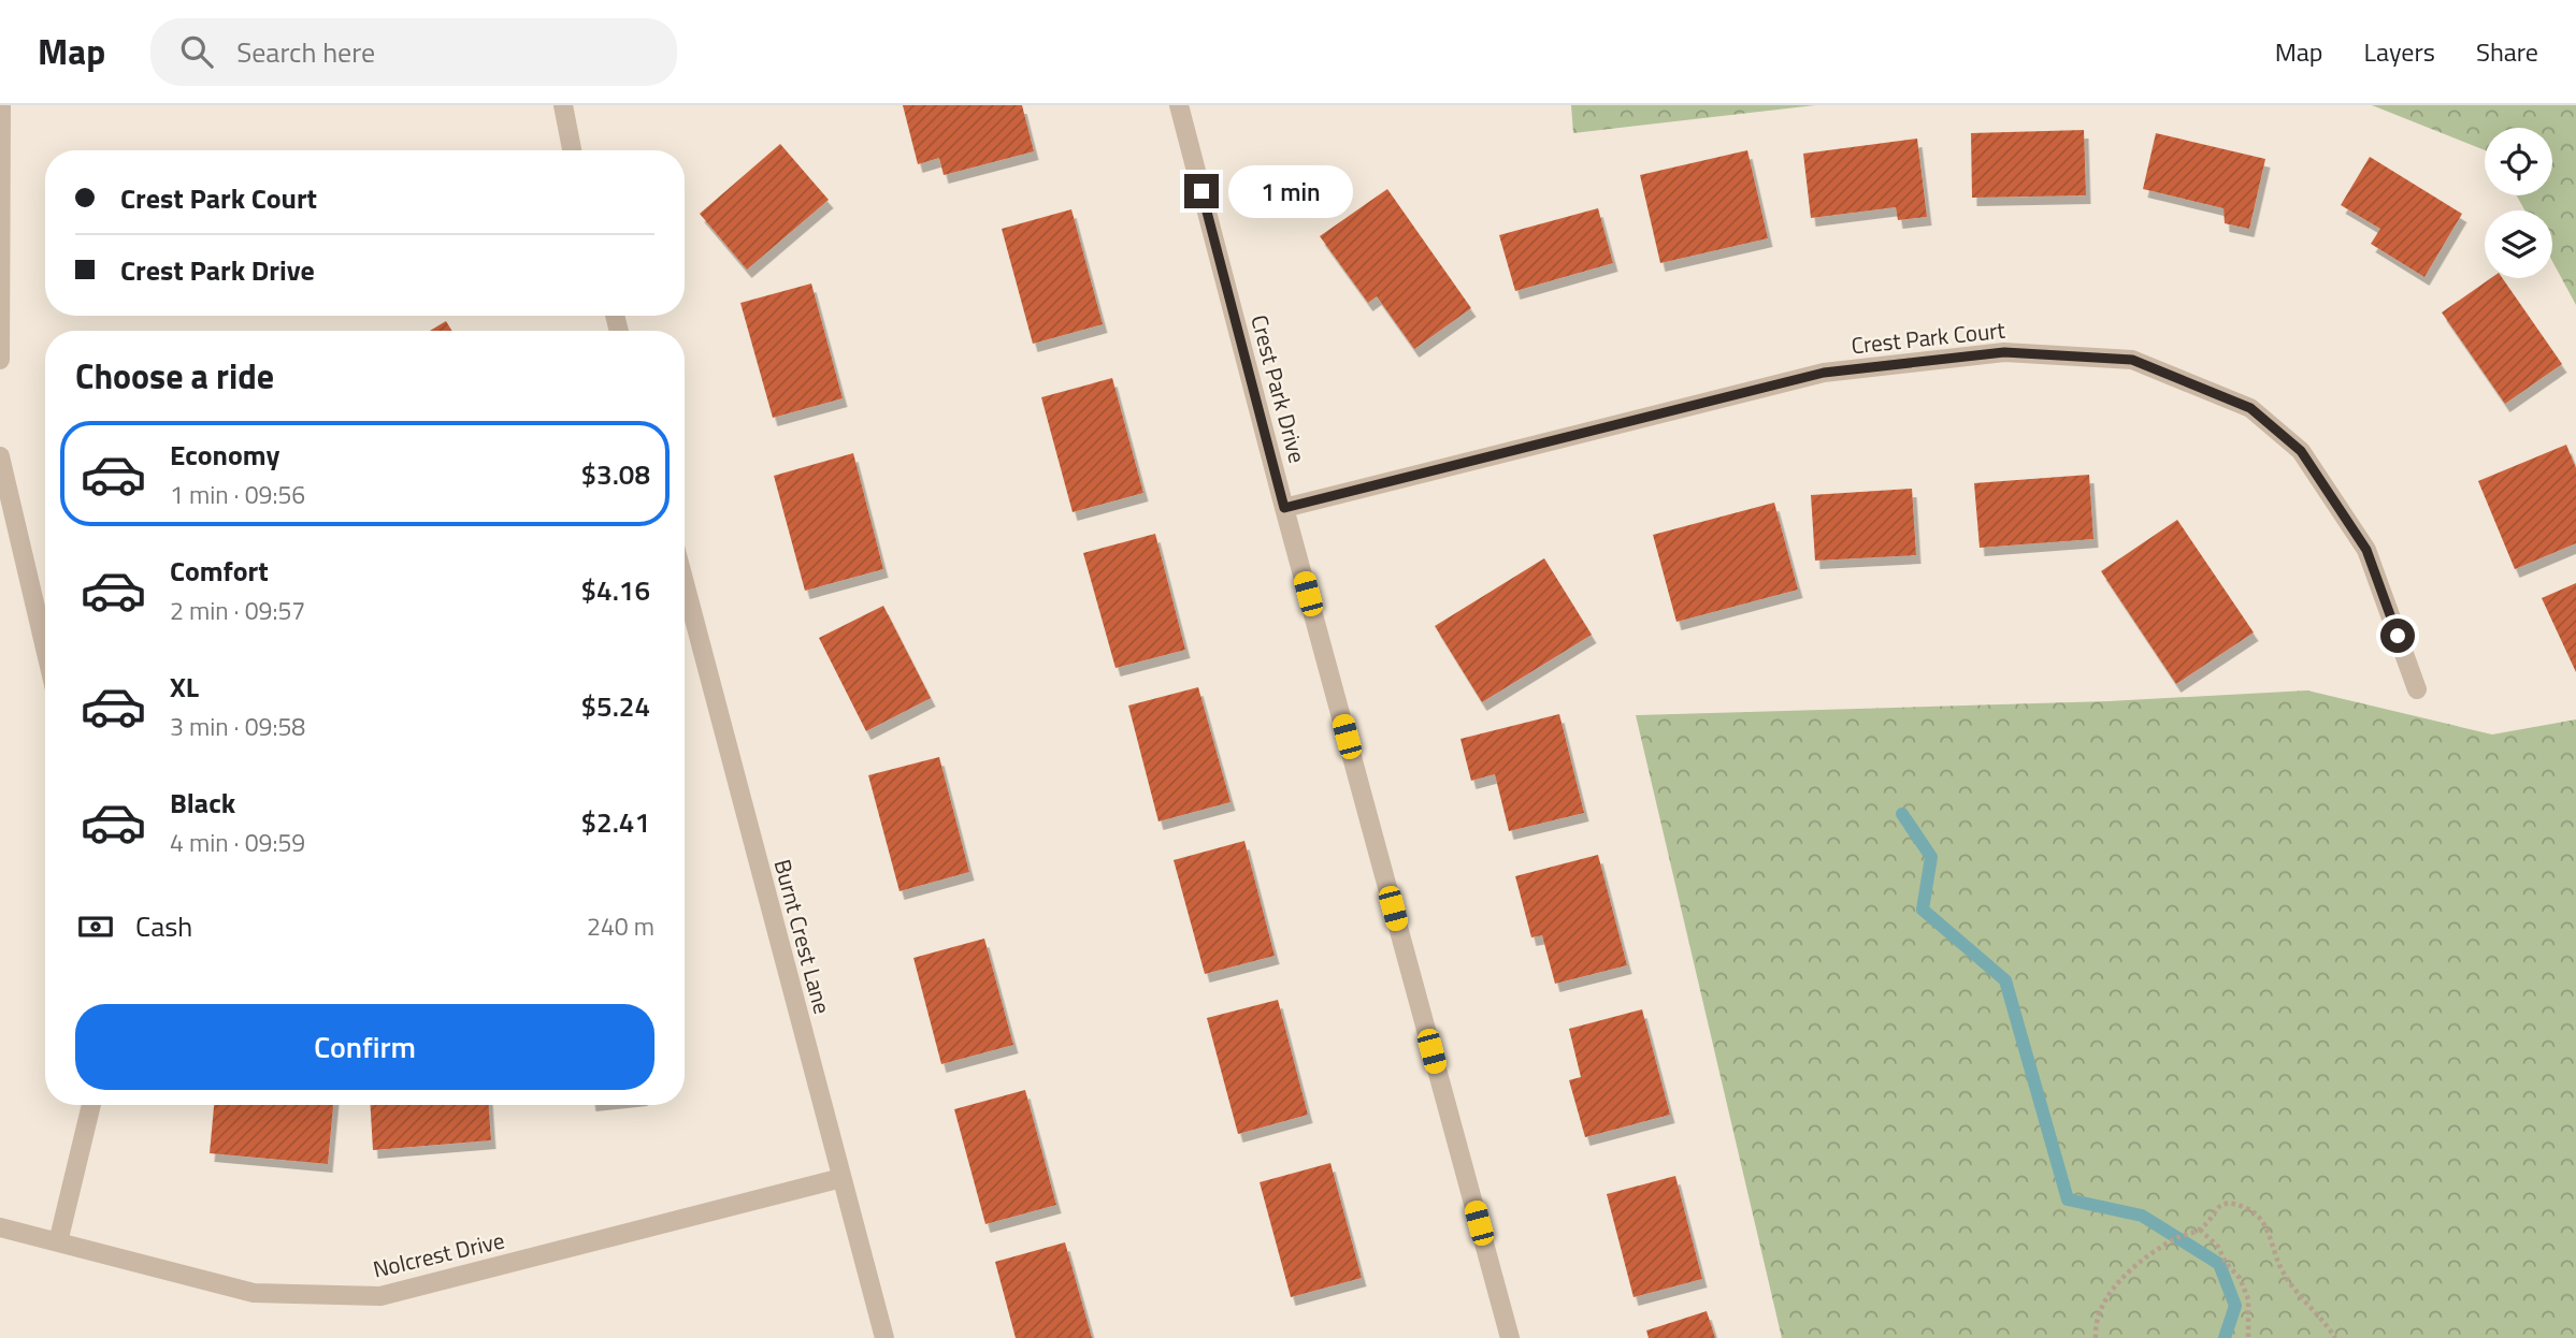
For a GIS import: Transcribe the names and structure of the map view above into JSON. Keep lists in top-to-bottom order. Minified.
{"streets":{"street":["Crest Park Court","Crest Park Drive","Burnt Crest Lane","Nolcrest Drive"]},"crossings":[["Crest Park Court","Crest Park Drive"],["Burnt Crest Lane","Nolcrest Drive"]],"page":{"header":"Map","search":"Search here","nav":["Map","Layers","Share"],"banner":["Crest Park Court","Crest Park Drive"],"bubble":"1 min","heading":"Choose a ride","list":[{"name":"Economy","note":"1 min · 09:56","value":"$3.08"},{"name":"Comfort","note":"2 min · 09:57","value":"$4.16"},{"name":"XL","note":"3 min · 09:58","value":"$5.24"},{"name":"Black","note":"4 min · 09:59","value":"$2.41"}],"pay":["Cash","240 m"],"buttons":"Confirm"}}
